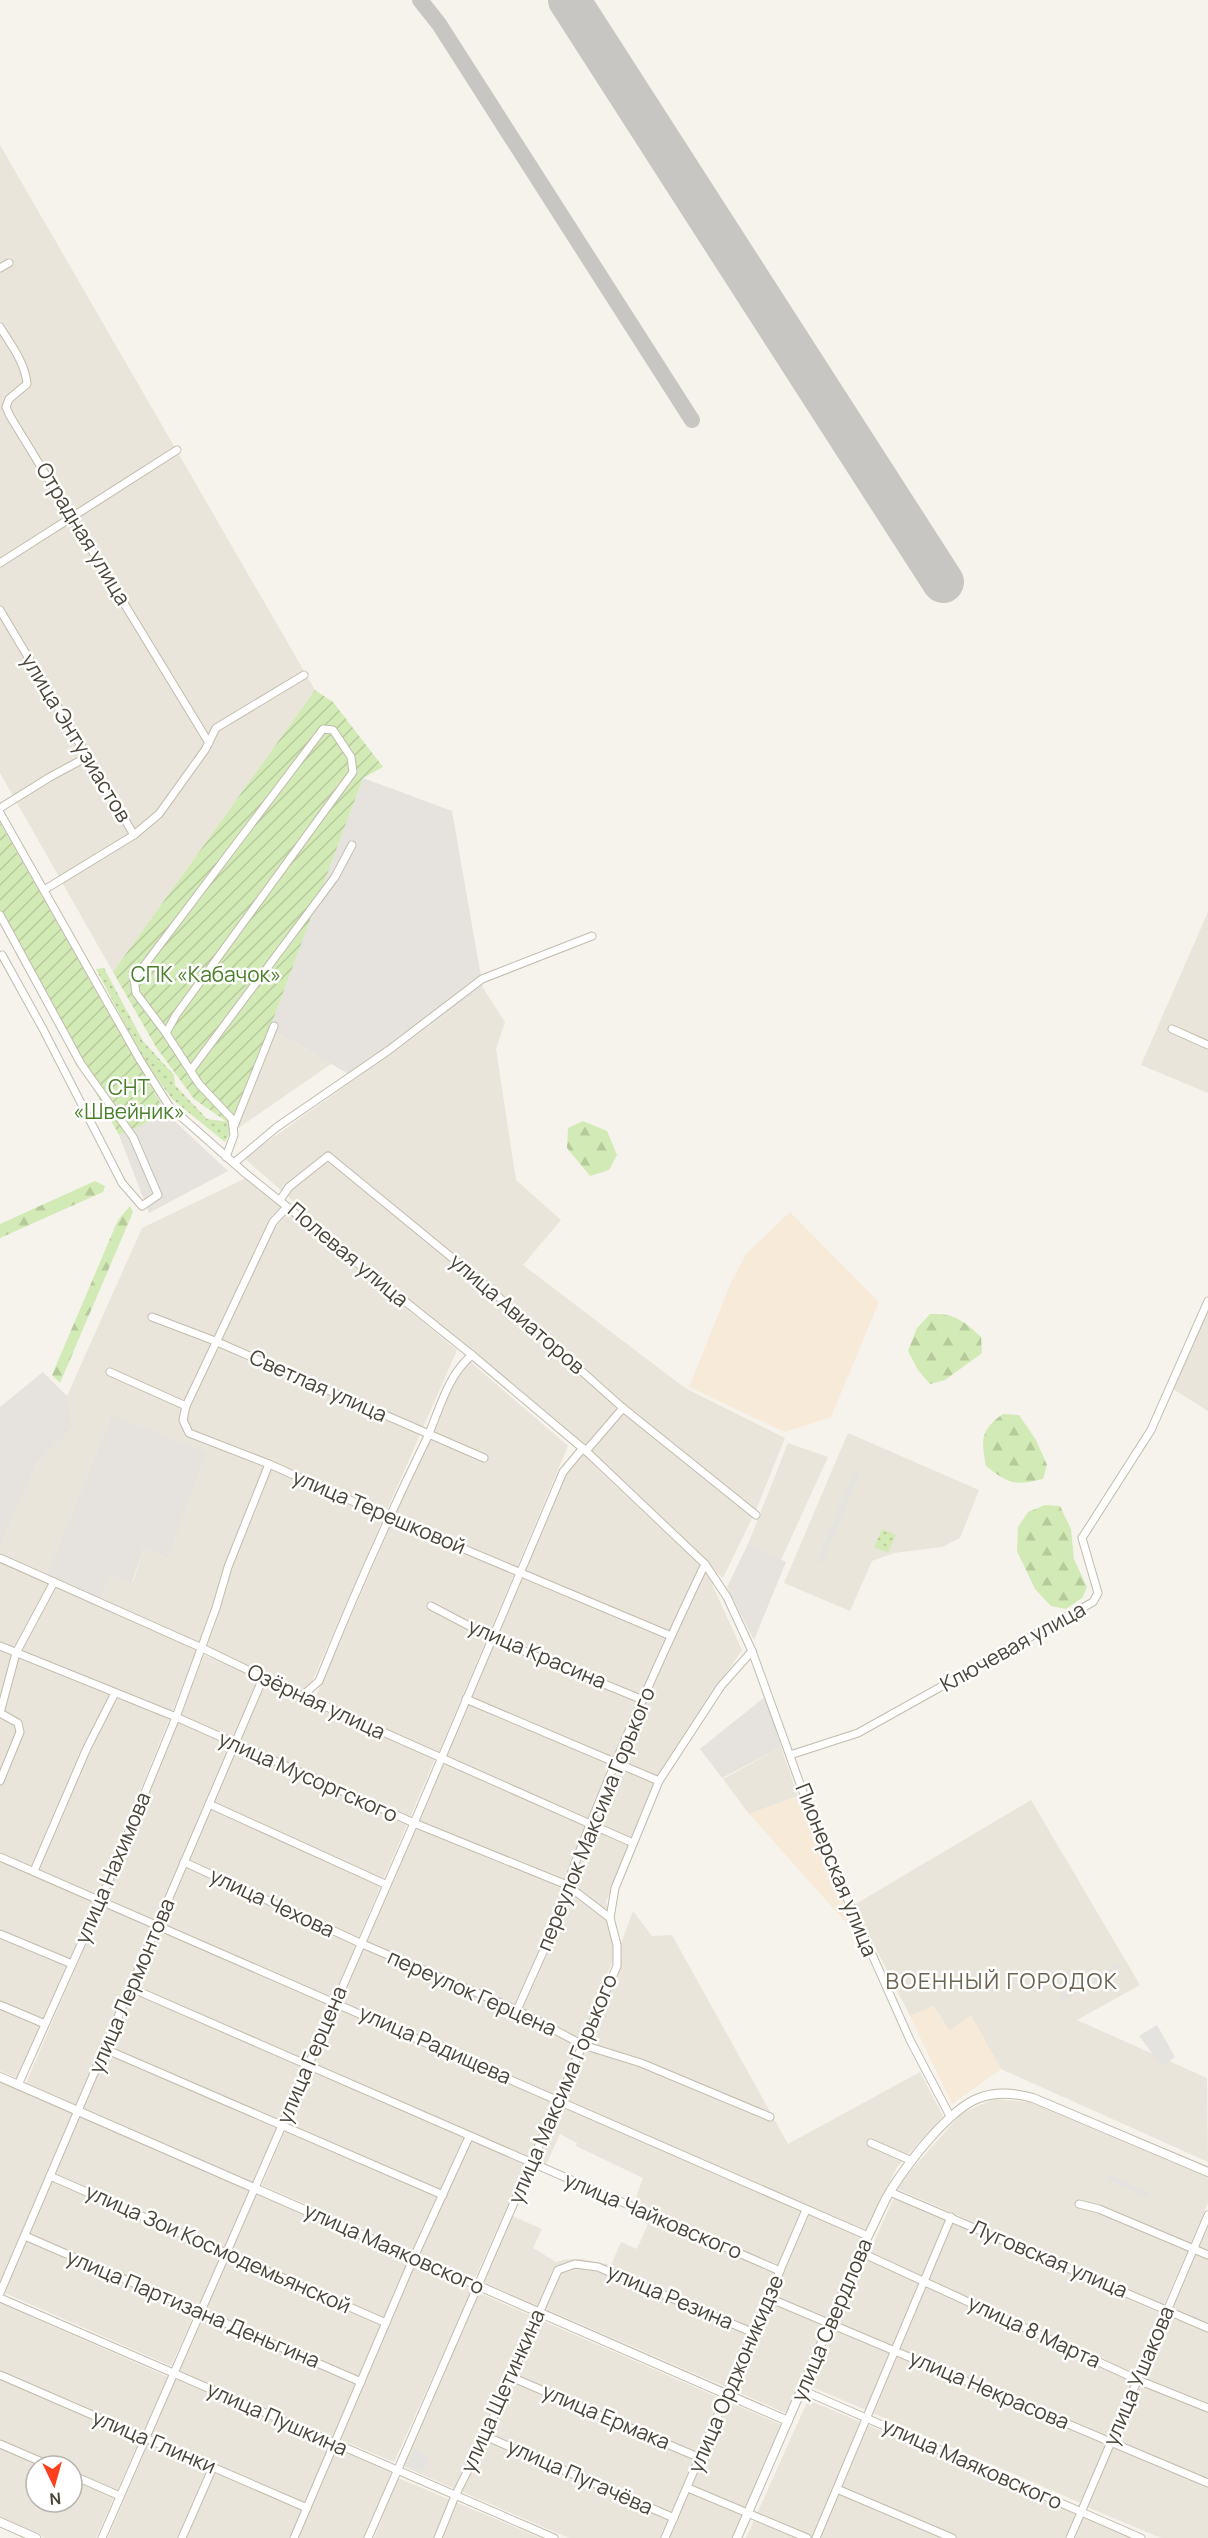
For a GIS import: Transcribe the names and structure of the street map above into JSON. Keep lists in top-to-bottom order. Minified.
{"streets":{"street":["Отрадная улица","улица Энтузиастов","Полевая улица","улица Авиаторов","Светлая улица","улица Терешковой","Ключевая улица","улица Красина","Озёрная улица","улица Мусоргского","переулок Максима Горького","улица Нахимова","Пионерская улица","улица Чехова","улица Лермонтова","переулок Герцена","улица Радищева","улица Герцена","улица Максима Горького","улица Чайковского","улица Зои Космодемьянской","улица Маяковского","Луговская улица","улица Резина","улица Партизана Деньгина","улица Свердлова","улица 8 Марта","улица Орджоникидзе","улица Ушакова","улица Некрасова","улица Щетинкина","улица Ермака","улица Пушкина","улица Глинки","улица Пугачёва"]},"crossings":[["Полевая улица","улица Авиаторов"],["Полевая улица","переулок Максима Горького"],["Полевая улица","Пионерская улица"],["Полевая улица","улица Герцена"],["Полевая улица","улица Максима Горького"],["улица Авиаторов","улица Герцена"],["улица Терешковой","переулок Максима Горького"],["улица Терешковой","улица Нахимова"],["улица Терешковой","улица Герцена"],["Ключевая улица","Пионерская улица"],["улица Красина","переулок Максима Горького"],["улица Красина","улица Герцена"],["Озёрная улица","переулок Максима Горького"],["Озёрная улица","улица Нахимова"],["Озёрная улица","улица Лермонтова"],["Озёрная улица","улица Герцена"],["Озёрная улица","улица Максима Горького"],["улица Мусоргского","переулок Максима Горького"],["улица Мусоргского","улица Нахимова"],["улица Мусоргского","улица Лермонтова"],["улица Мусоргского","улица Герцена"],["улица Мусоргского","улица Максима Горького"],["переулок Максима Горького","переулок Герцена"],["улица Нахимова","улица Радищева"],["улица Нахимова","улица Маяковского"],["Пионерская улица","улица Максима Горького"],["Пионерская улица","улица Свердлова"],["улица Чехова","улица Лермонтова"],["улица Чехова","переулок Герцена"],["улица Чехова","улица Герцена"],["улица Лермонтова","улица Радищева"],["улица Лермонтова","улица Чайковского"],["улица Лермонтова","улица Зои Космодемьянской"],["улица Лермонтова","улица Маяковского"],["улица Лермонтова","улица Партизана Деньгина"],["переулок Герцена","улица Герцена"],["переулок Герцена","улица Максима Горького"],["улица Радищева","улица Герцена"],["улица Радищева","улица Максима Горького"],["улица Радищева","улица Свердлова"],["улица Радищева","улица Орджоникидзе"],["улица Герцена","улица Чайковского"],["улица Герцена","улица Зои Космодемьянской"],["улица Герцена","улица Маяковского"],["улица Герцена","улица Партизана Деньгина"],["улица Герцена","улица Пушкина"],["улица Герцена","улица Глинки"],["улица Максима Горького","улица Чайковского"],["улица Максима Горького","улица Маяковского"],["улица Максима Горького","улица Пушкина"],["улица Чайковского","улица Орджоникидзе"],["улица Маяковского","улица Свердлова"],["улица Маяковского","улица Орджоникидзе"],["улица Маяковского","улица Ушакова"],["улица Маяковского","улица Щетинкина"],["Луговская улица","улица Свердлова"],["Луговская улица","улица Ушакова"],["улица Резина","улица Орджоникидзе"],["улица Резина","улица Щетинкина"],["улица Свердлова","улица 8 Марта"],["улица Свердлова","улица Некрасова"],["улица 8 Марта","улица Ушакова"],["улица Орджоникидзе","улица Некрасова"],["улица Орджоникидзе","улица Ермака"],["улица Орджоникидзе","улица Пугачёва"],["улица Ушакова","улица Некрасова"],["улица Щетинкина","улица Ермака"],["улица Щетинкина","улица Пушкина"],["улица Щетинкина","улица Пугачёва"]],"districts":["ВОЕННЫЙ ГОРОДОК"],"parks":["СПК «Кабачок»","СНТ «Швейник»"],"north":"bottom"}
